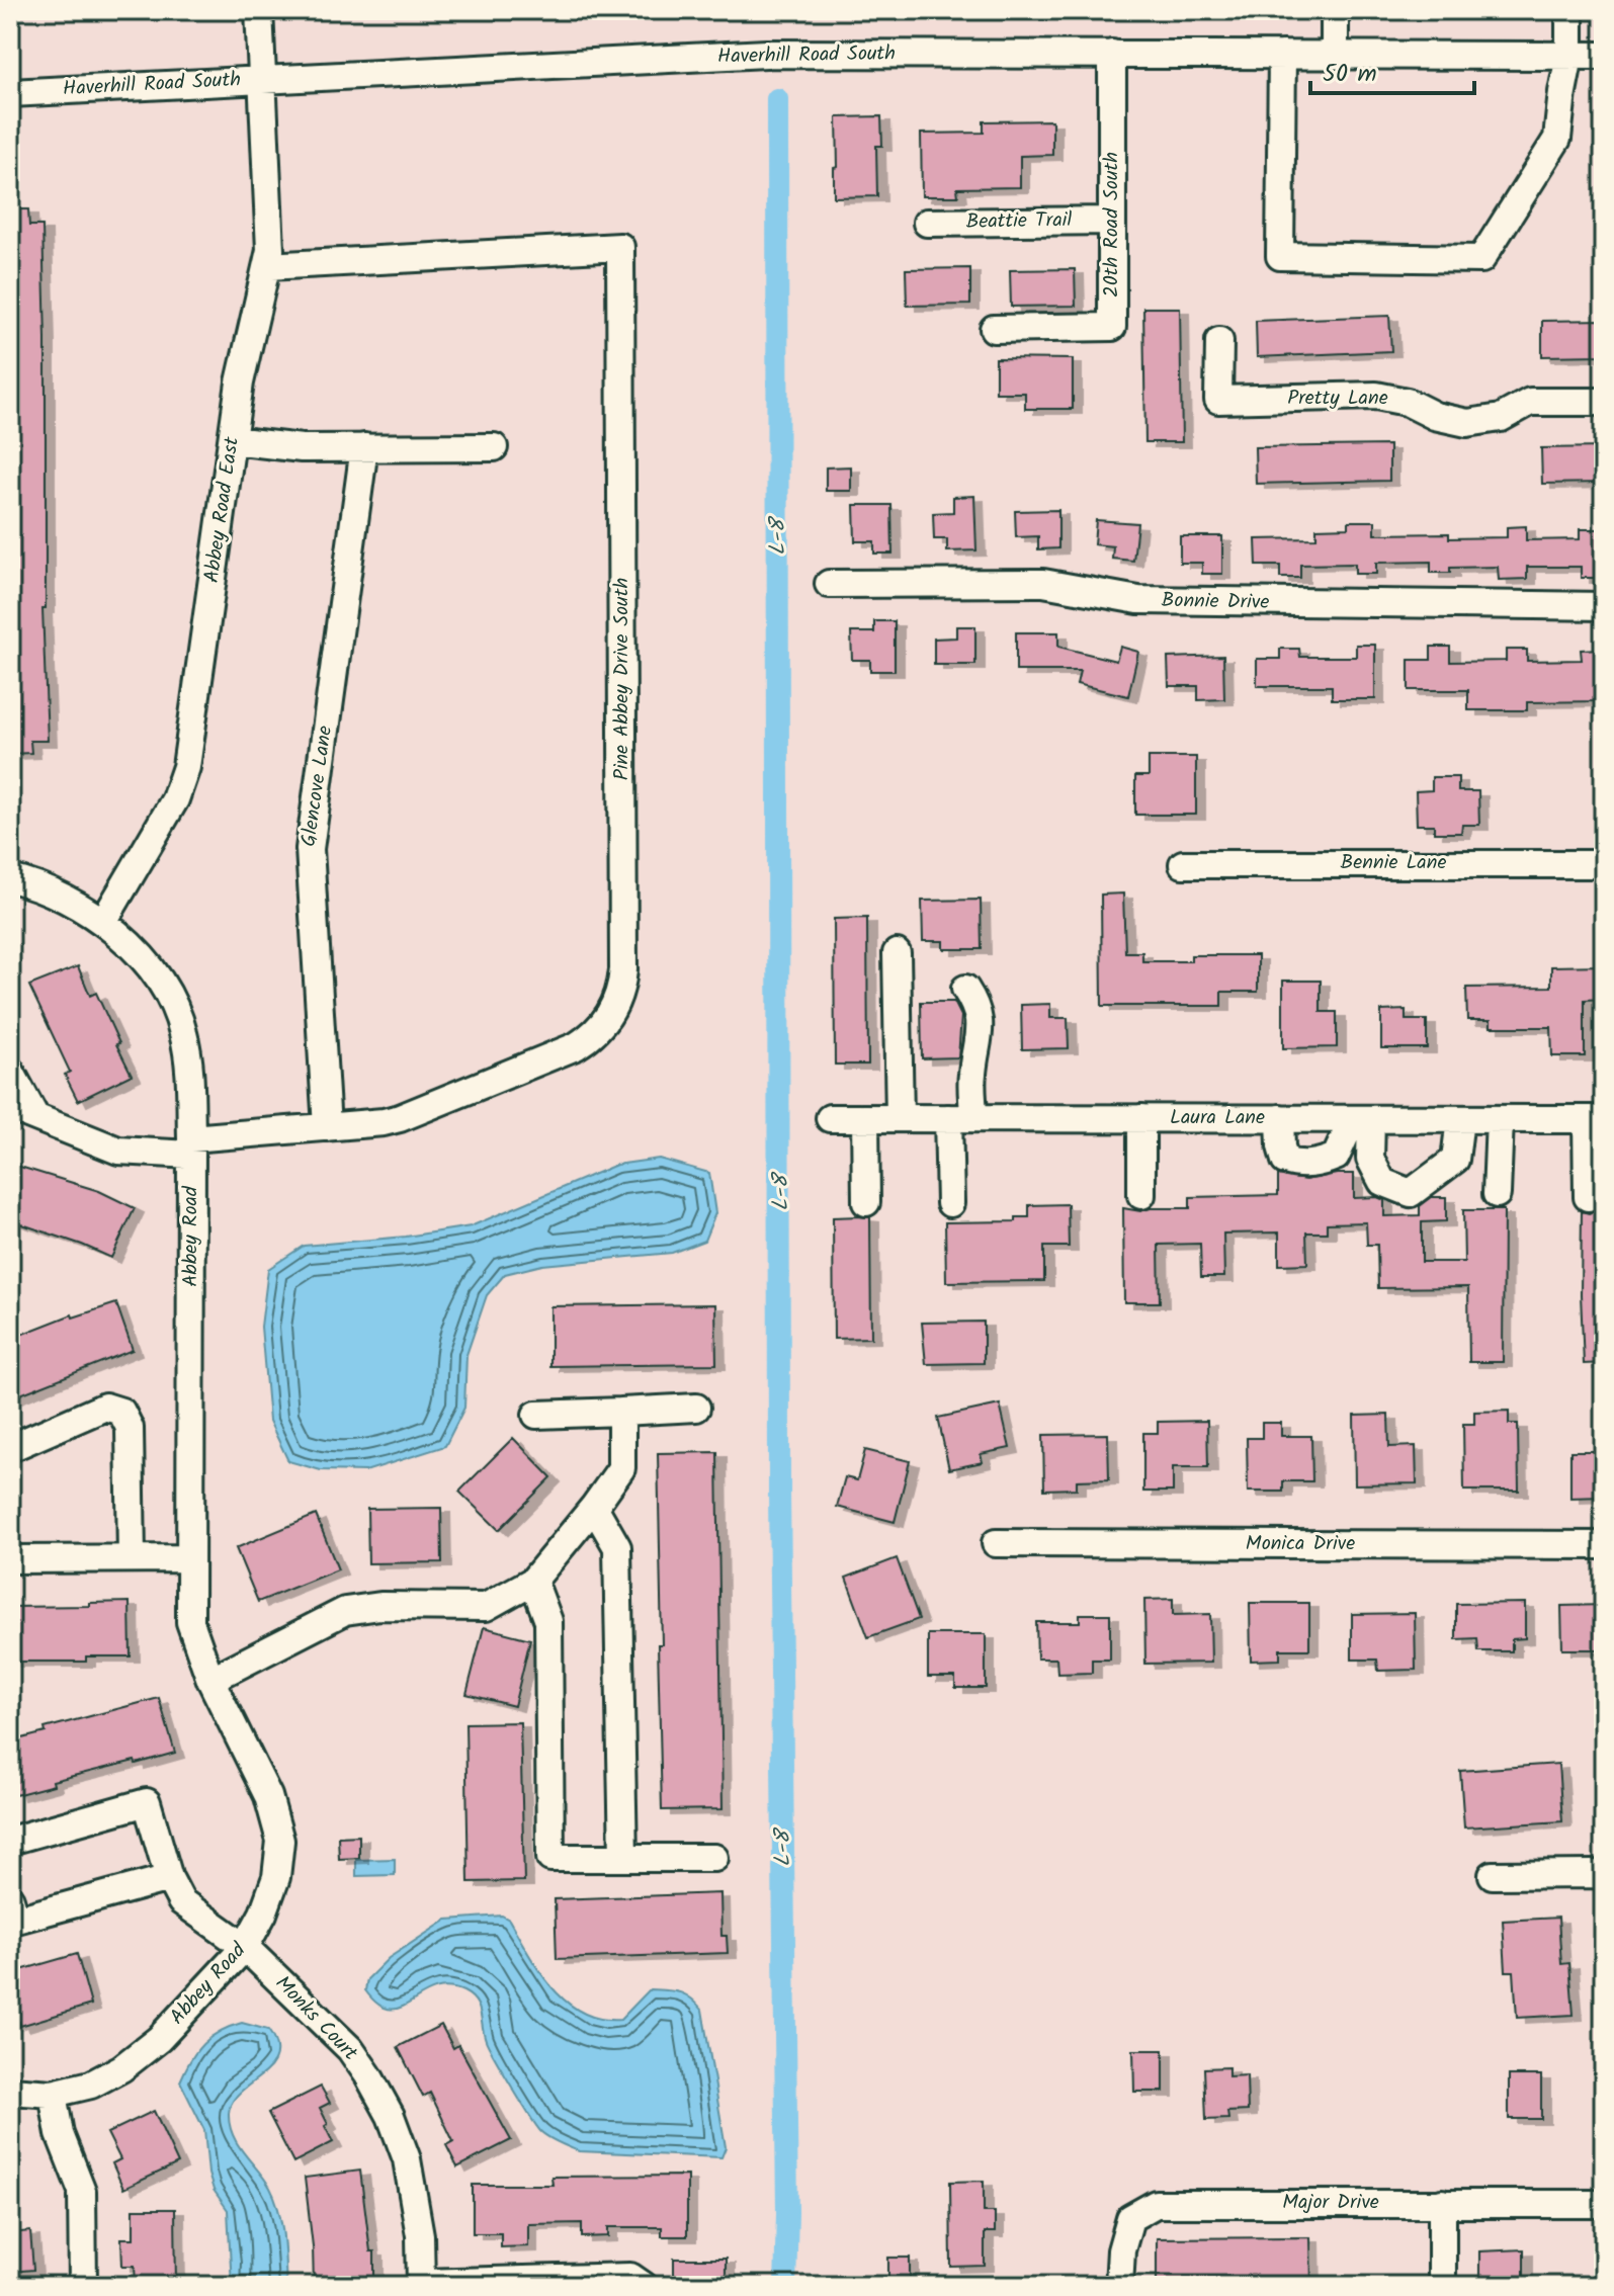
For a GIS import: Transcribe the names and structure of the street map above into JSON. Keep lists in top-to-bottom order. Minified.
{"streets":{"street":["Haverhill Road South","Beattie Trail","20th Road South","Pretty Lane","Abbey Road East","Bonnie Drive","Pine Abbey Drive South","Glencove Lane","Bennie Lane","Laura Lane","Abbey Road","Monica Drive","Monks Court","Major Drive"]},"crossings":[["Haverhill Road South","20th Road South"],["Haverhill Road South","Abbey Road East"],["Beattie Trail","20th Road South"],["Abbey Road East","Pine Abbey Drive South"],["Abbey Road East","Abbey Road"],["Pine Abbey Drive South","Glencove Lane"],["Pine Abbey Drive South","Abbey Road"],["Abbey Road","Monks Court"]],"water":["L-8"],"scale_bar":"50 m"}
